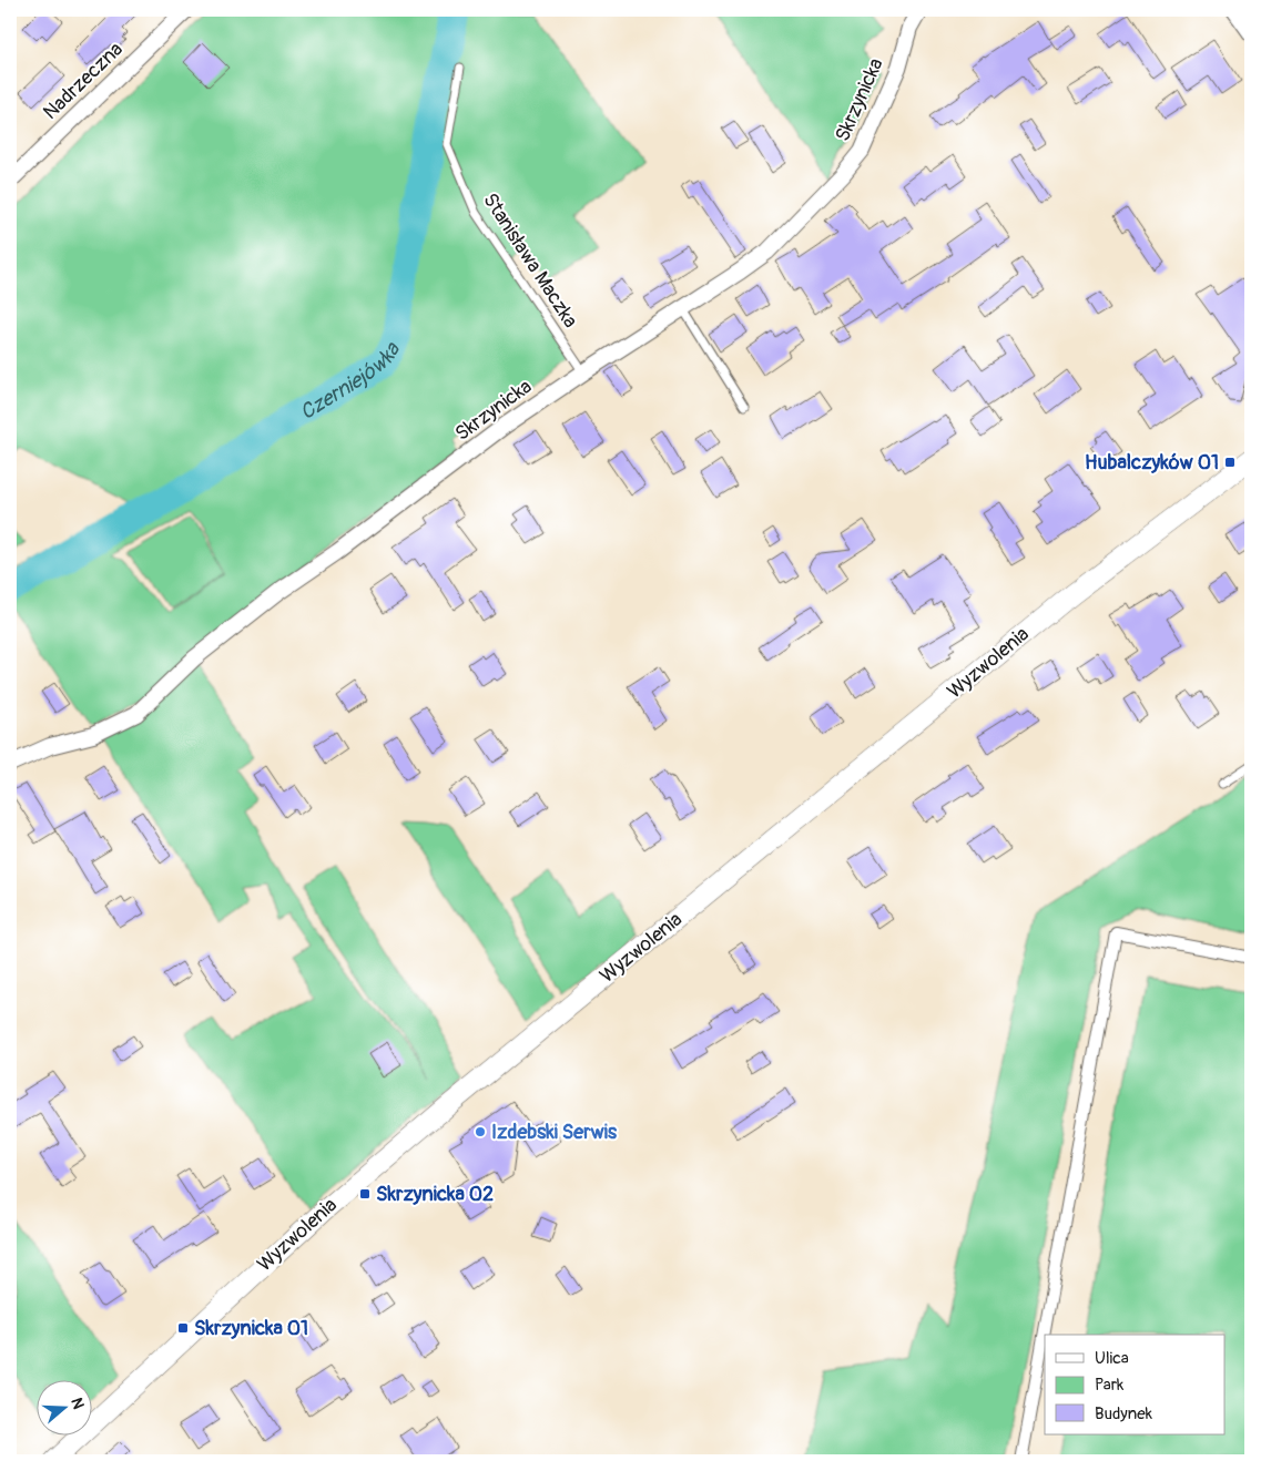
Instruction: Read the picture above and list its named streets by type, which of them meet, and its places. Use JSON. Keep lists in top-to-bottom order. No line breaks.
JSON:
{"streets":{"street":["Nadrzeczna","Skrzynicka","Wyzwolenia"],"lane":["Stanisława Maczka"]},"crossings":[["Skrzynicka","Stanisława Maczka"]],"water":["Czerniejówka"],"places":{"transit":["Hubalczyków 01","Skrzynicka 02","Skrzynicka 01"],"other":["Izdebski Serwis"]},"legend":["Ulica","Park","Budynek"],"north":"right"}
